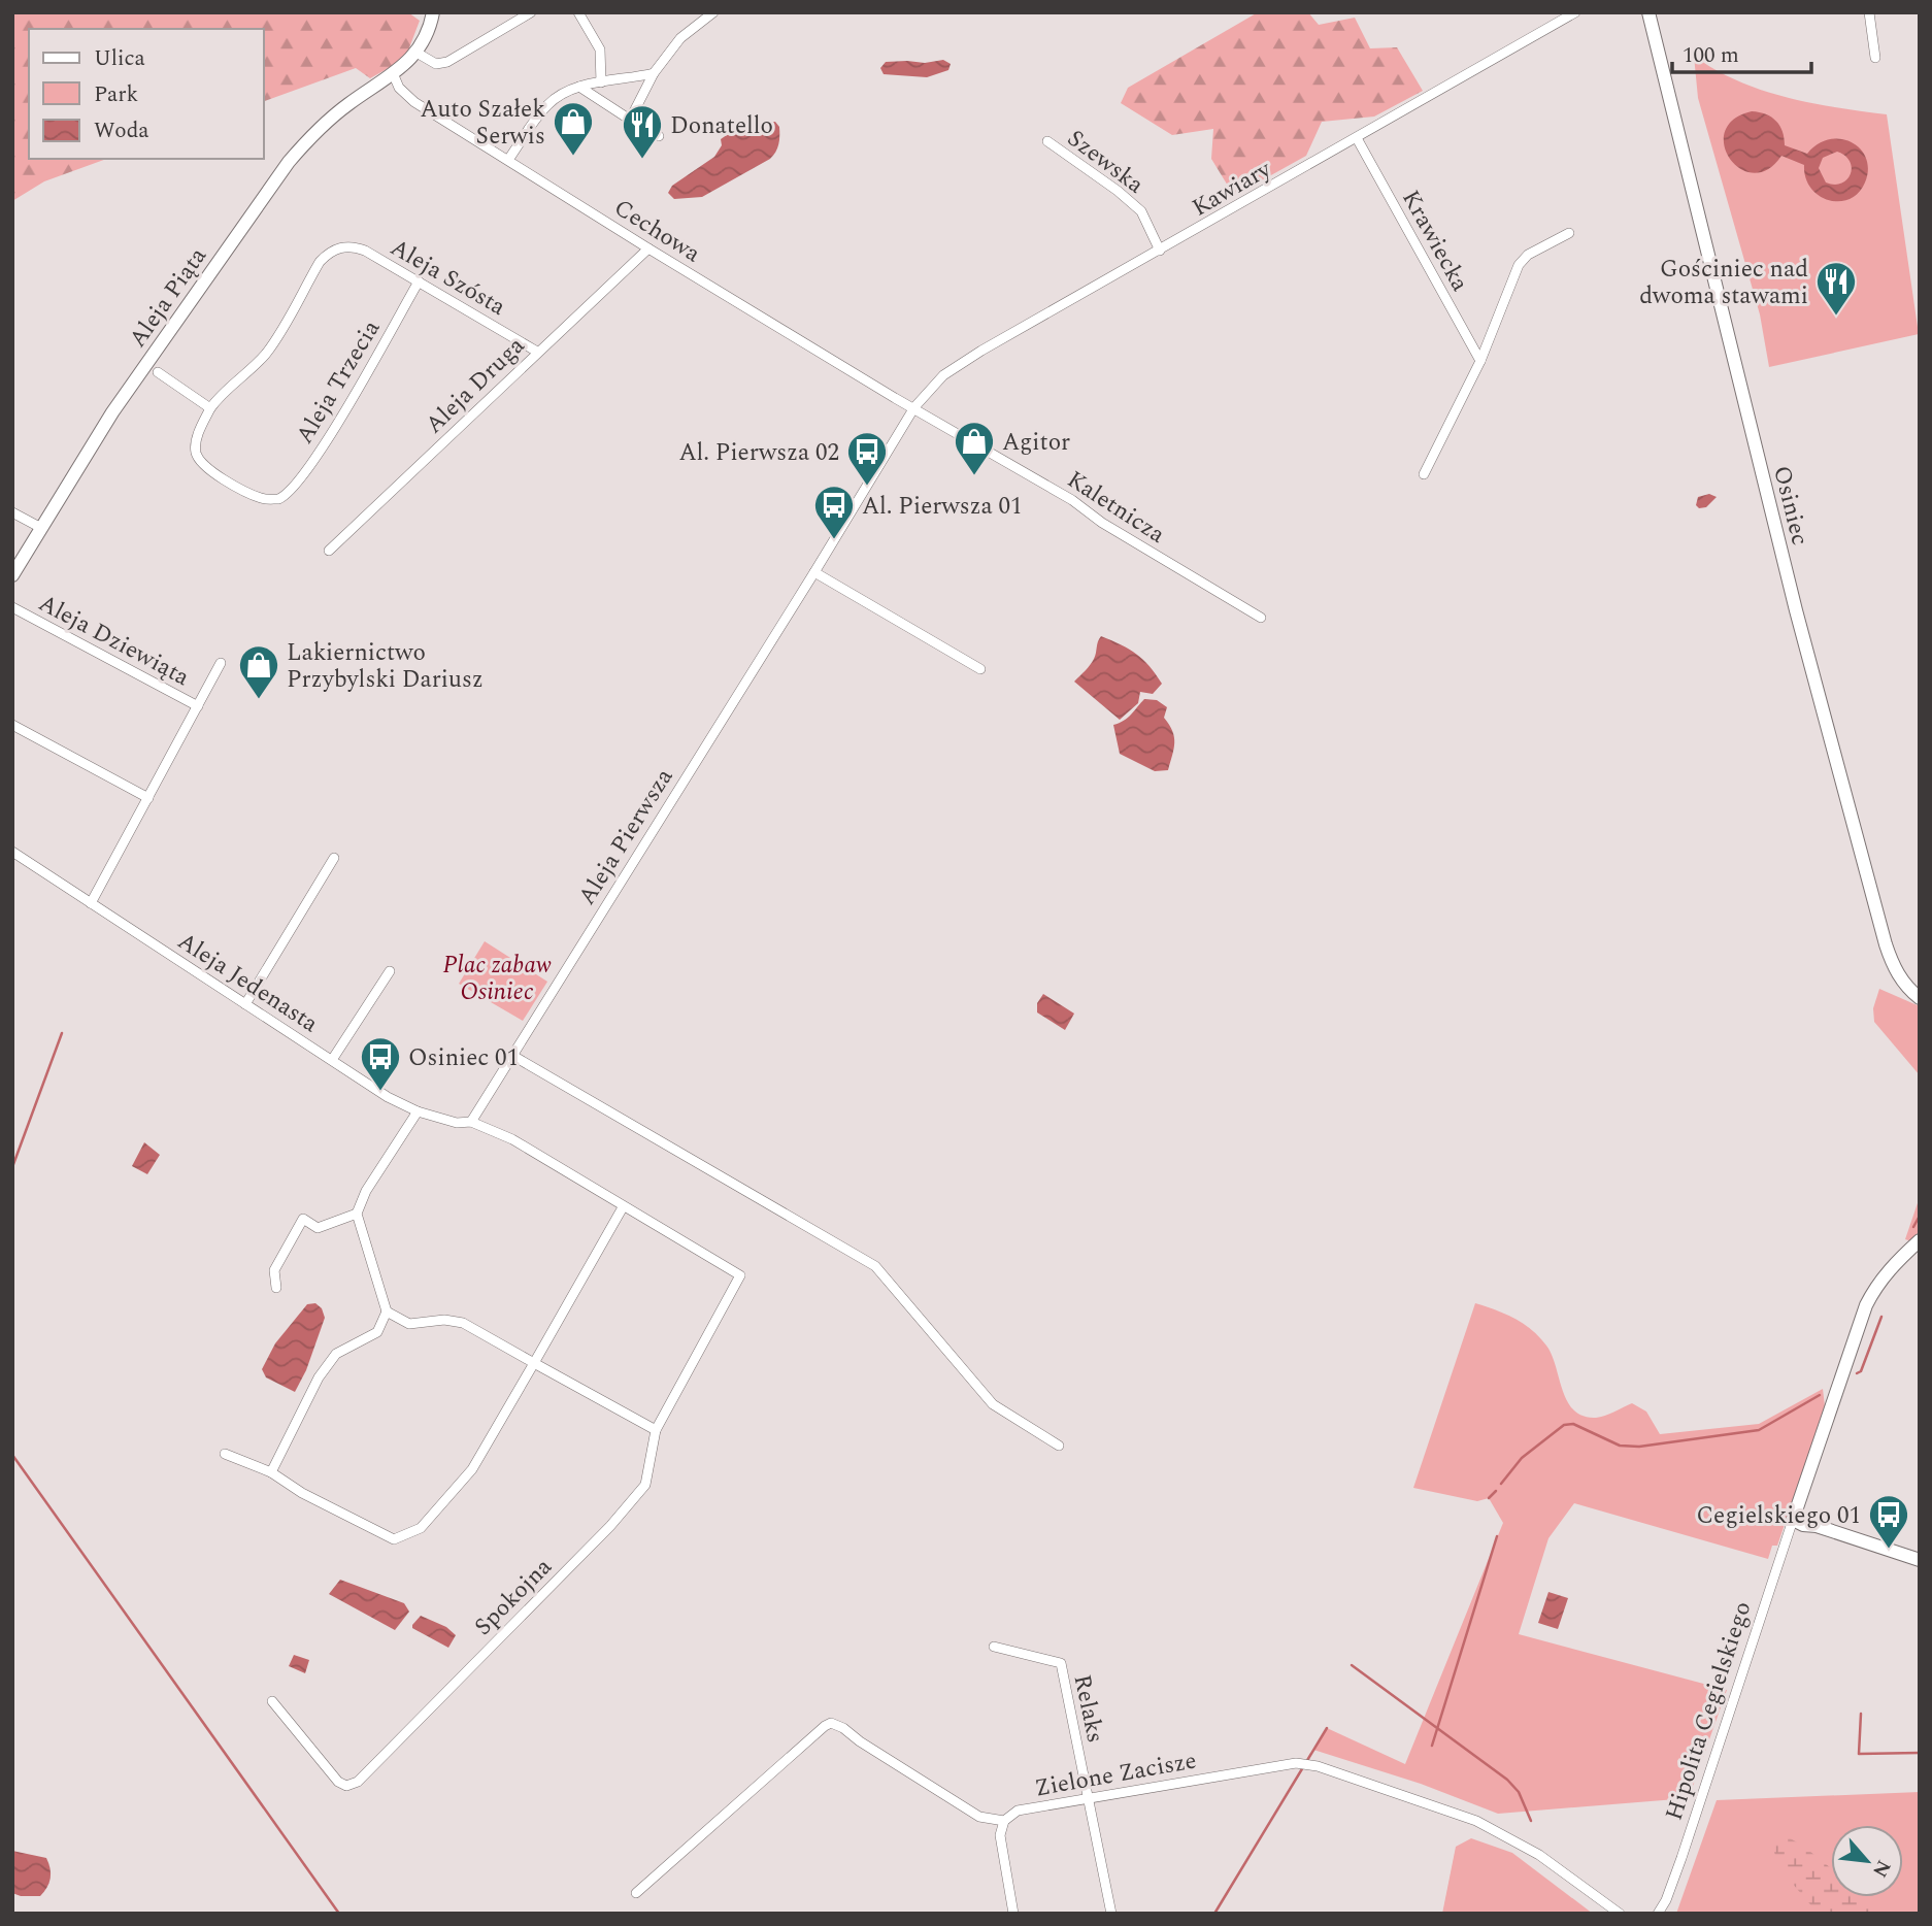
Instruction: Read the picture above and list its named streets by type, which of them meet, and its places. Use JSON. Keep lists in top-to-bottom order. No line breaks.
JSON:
{"streets":{"street":["Szewska","Kawiary","Cechowa","Krawiecka","Aleja Szósta","Aleja Piąta","Aleja Trzecia","Aleja Druga","Osiniec","Kaletnicza","Aleja Dziewiąta","Aleja Pierwsza","Aleja Jedenasta","Spokojna","Relaks","Hipolita Cegielskiego","Zielone Zacisze"]},"crossings":[["Szewska","Kawiary"],["Kawiary","Cechowa"],["Kawiary","Krawiecka"],["Kawiary","Kaletnicza"],["Kawiary","Aleja Pierwsza"],["Cechowa","Aleja Piąta"],["Cechowa","Aleja Druga"],["Cechowa","Kaletnicza"],["Cechowa","Aleja Pierwsza"],["Aleja Szósta","Aleja Trzecia"],["Aleja Szósta","Aleja Druga"],["Kaletnicza","Aleja Pierwsza"],["Aleja Pierwsza","Aleja Jedenasta"],["Aleja Jedenasta","Spokojna"],["Relaks","Zielone Zacisze"]],"parks":["Plac zabaw Osiniec"],"places":{"shop":["Auto Szałek Serwis","Agitor","Lakiernictwo Przybylski Dariusz"],"restaurant":["Donatello","Gościniec nad dwoma stawami"],"bus stop":["Al. Pierwsza 02","Al. Pierwsza 01","Osiniec 01","Cegielskiego 01"]},"legend":["Ulica","Park","Woda"],"scale_bar":"100 m","north":"bottom right"}
